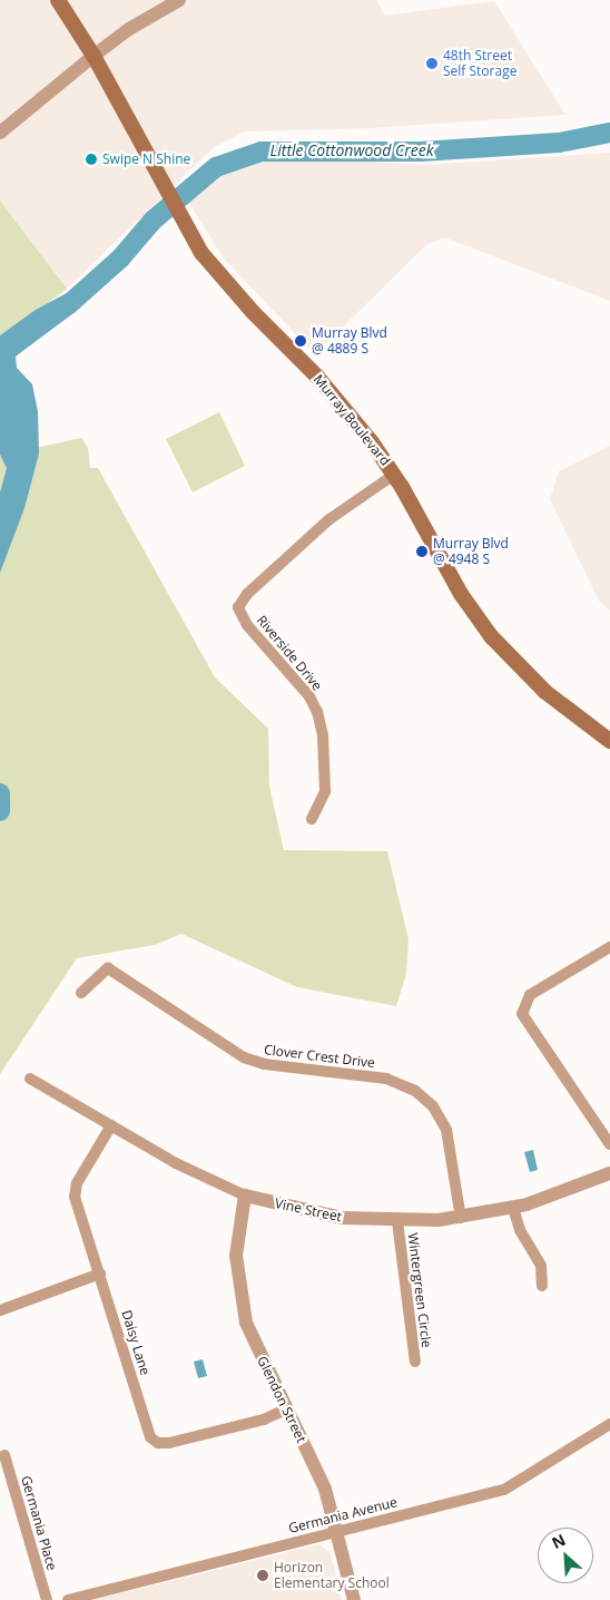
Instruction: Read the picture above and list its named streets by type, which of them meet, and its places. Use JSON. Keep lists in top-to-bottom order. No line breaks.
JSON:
{"streets":{"main road":["Murray Boulevard"],"street":["Riverside Drive","Clover Crest Drive","Vine Street","Wintergreen Circle","Daisy Lane","Glendon Street","Germania Avenue","Germania Place"]},"crossings":[["Murray Boulevard","Riverside Drive"],["Clover Crest Drive","Vine Street"],["Vine Street","Wintergreen Circle"],["Vine Street","Daisy Lane"],["Vine Street","Glendon Street"],["Daisy Lane","Glendon Street"],["Glendon Street","Germania Avenue"]],"water":["Little Cottonwood Creek"],"places":["48th Street Self Storage","Swipe N Shine","Murray Blvd @ 4889 S","Murray Blvd @ 4948 S","Horizon Elementary School"],"north":"top left"}
